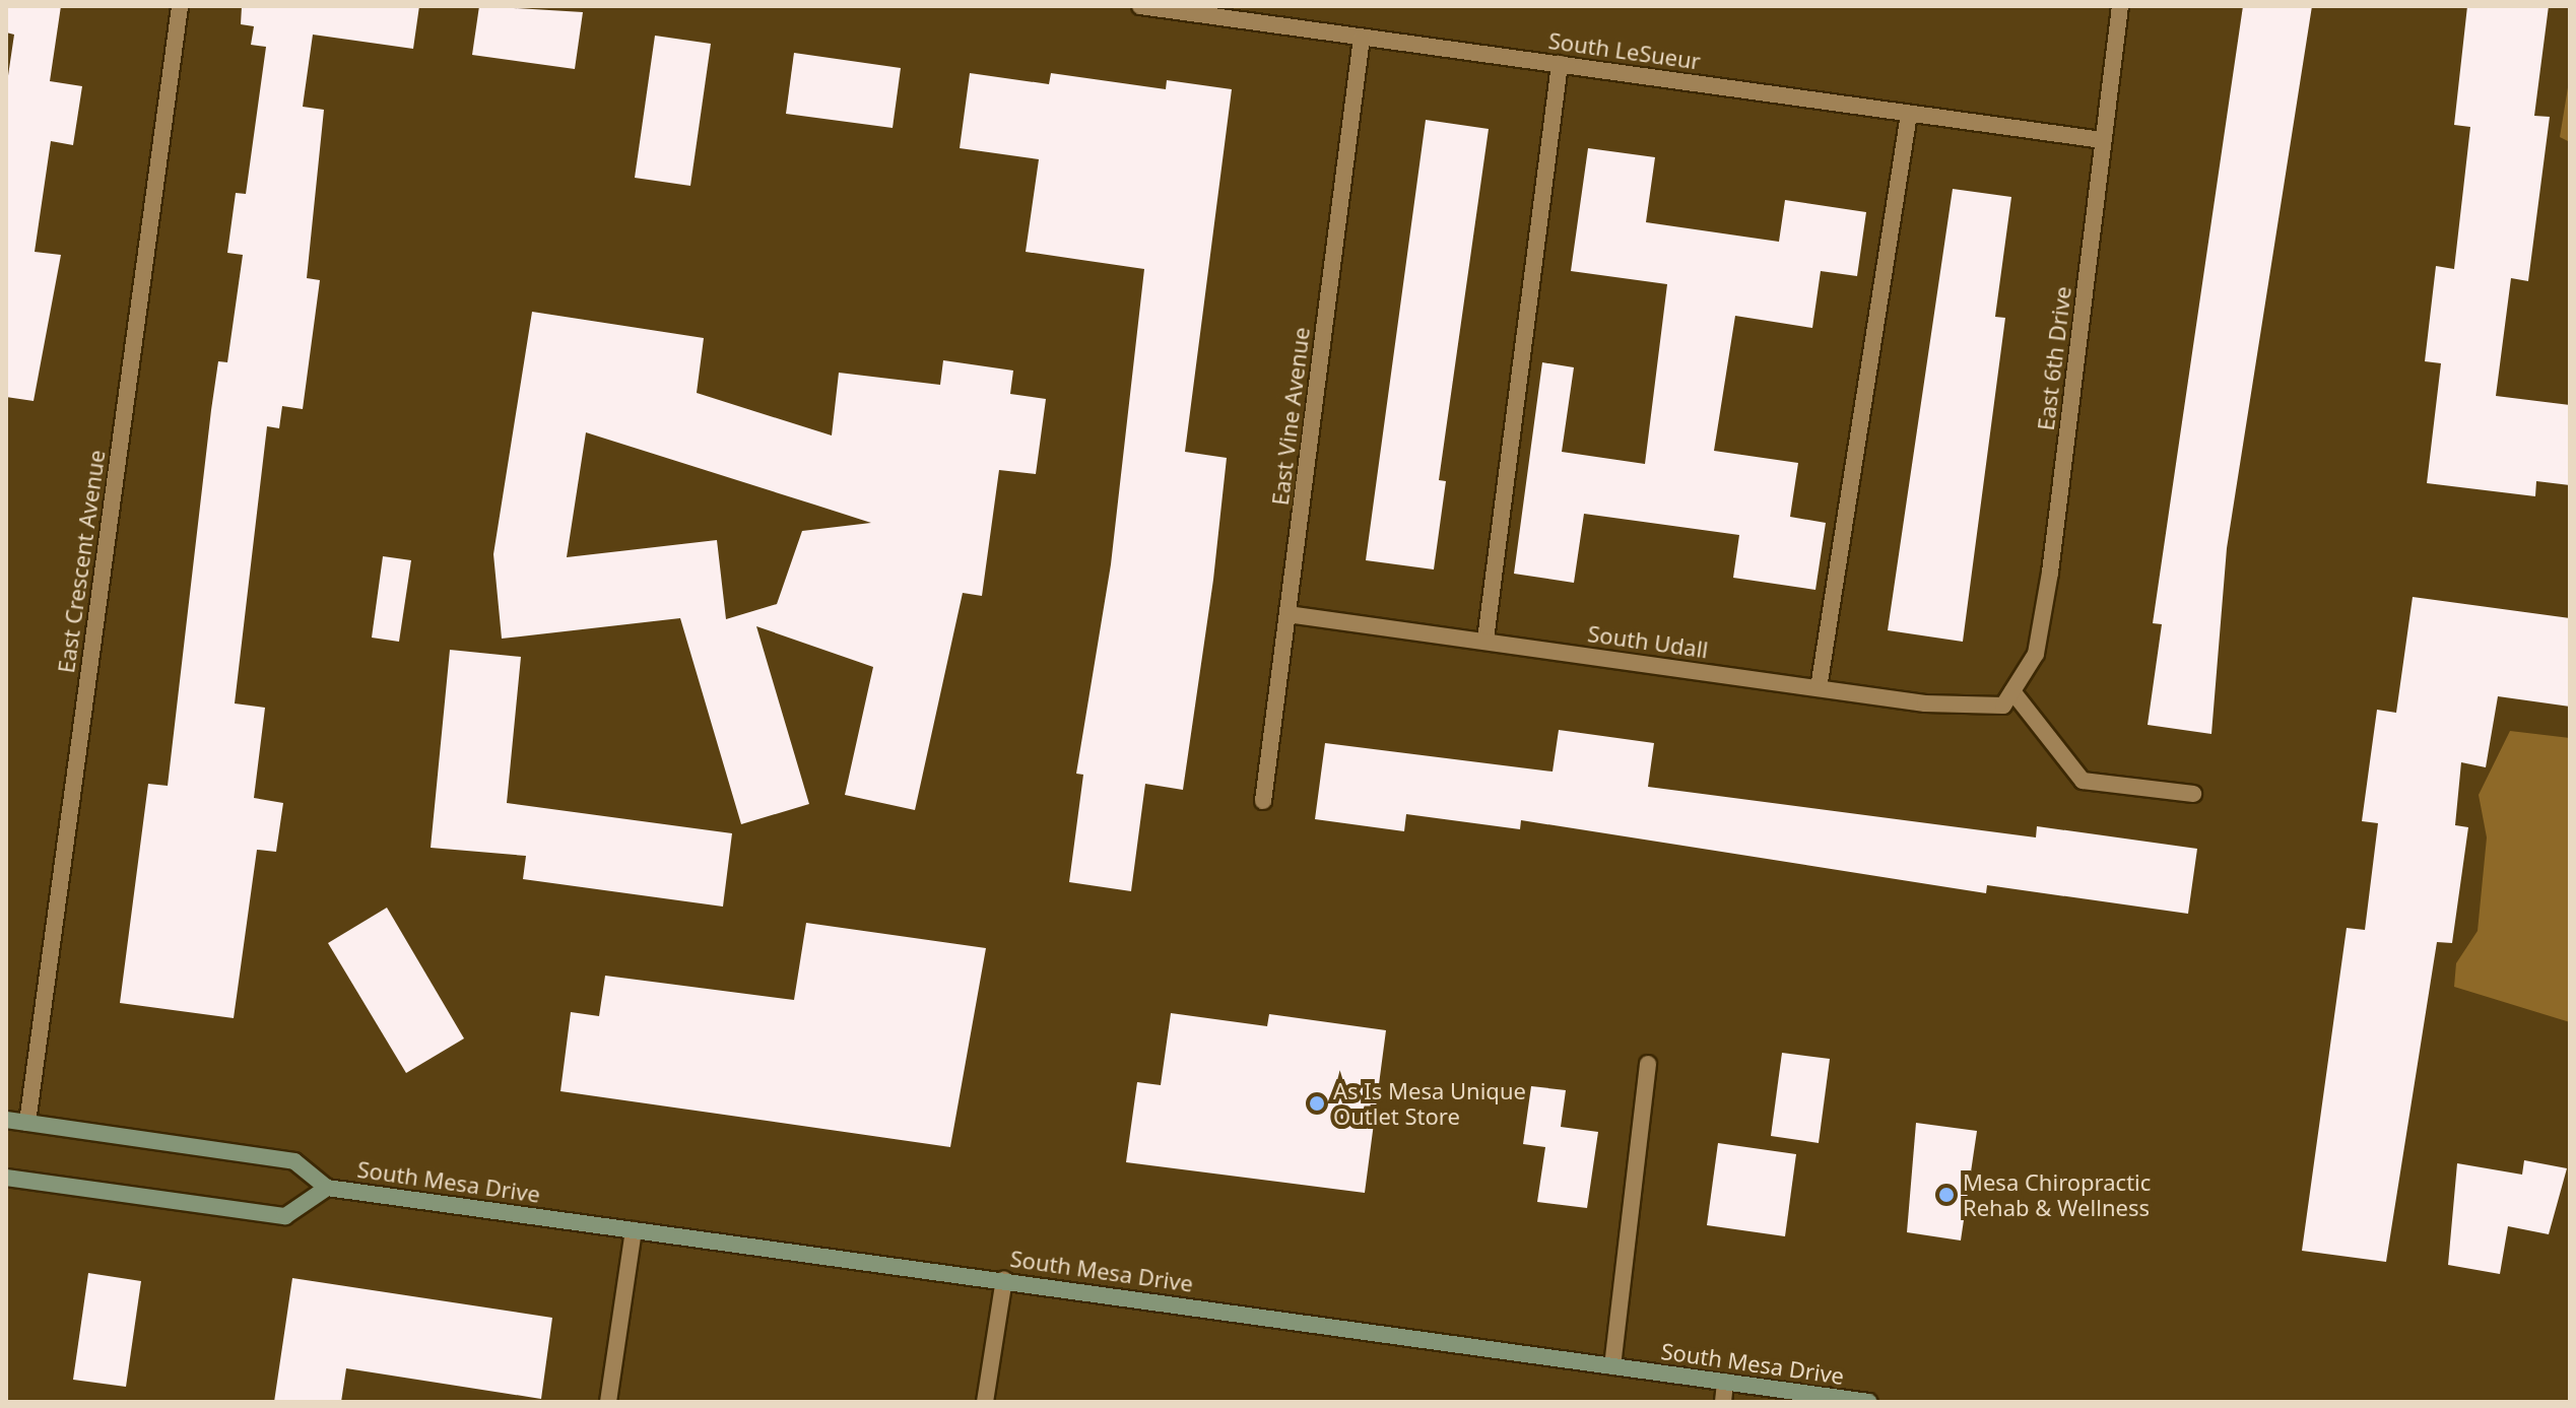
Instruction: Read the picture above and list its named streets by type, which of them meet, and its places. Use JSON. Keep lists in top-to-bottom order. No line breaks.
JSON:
{"streets":{"main road":["South Mesa Drive"],"street":["South LeSueur","East 6th Drive","East Vine Avenue","East Crescent Avenue","South Udall"]},"crossings":[["South LeSueur","East 6th Drive"],["South LeSueur","East Vine Avenue"],["East 6th Drive","South Udall"],["East Vine Avenue","South Udall"],["East Crescent Avenue","South Mesa Drive"]],"places":["As Is Mesa Unique Outlet Store","Mesa Chiropractic Rehab & Wellness"]}
